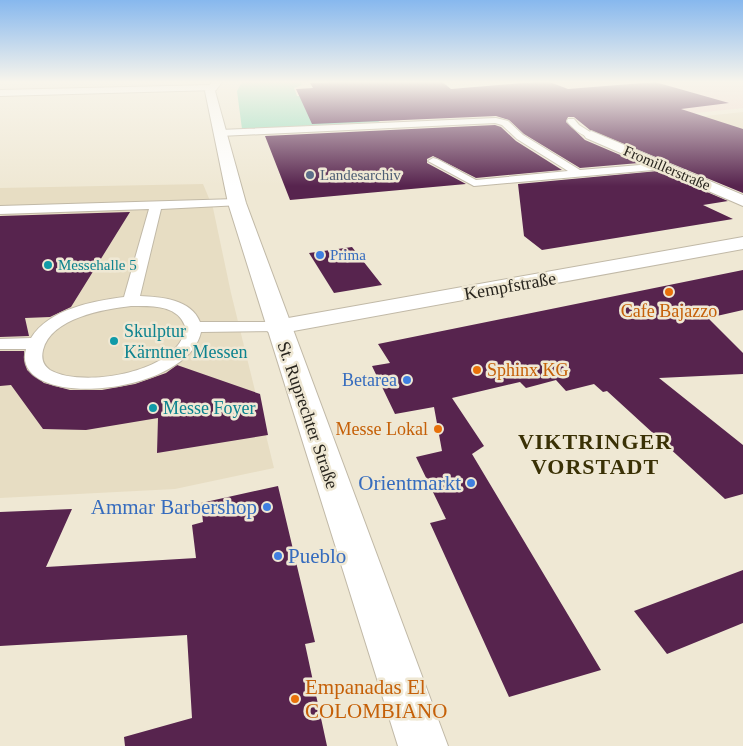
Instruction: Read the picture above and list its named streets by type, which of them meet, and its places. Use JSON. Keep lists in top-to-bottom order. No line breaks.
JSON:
{"streets":{"street":["Fromillerstraße","Kempfstraße","St. Ruprechter Straße"]},"crossings":[["Kempfstraße","St. Ruprechter Straße"]],"districts":["VIKTRINGER VORSTADT"],"places":["Landesarchiv","Prima","Messehalle 5","Cafe Bajazzo","Skulptur Kärntner Messen","Sphinx KG","Betarea","Messe Foyer","Messe Lokal","Orientmarkt","Ammar Barbershop","Pueblo","Empanadas El COLOMBIANO"]}
